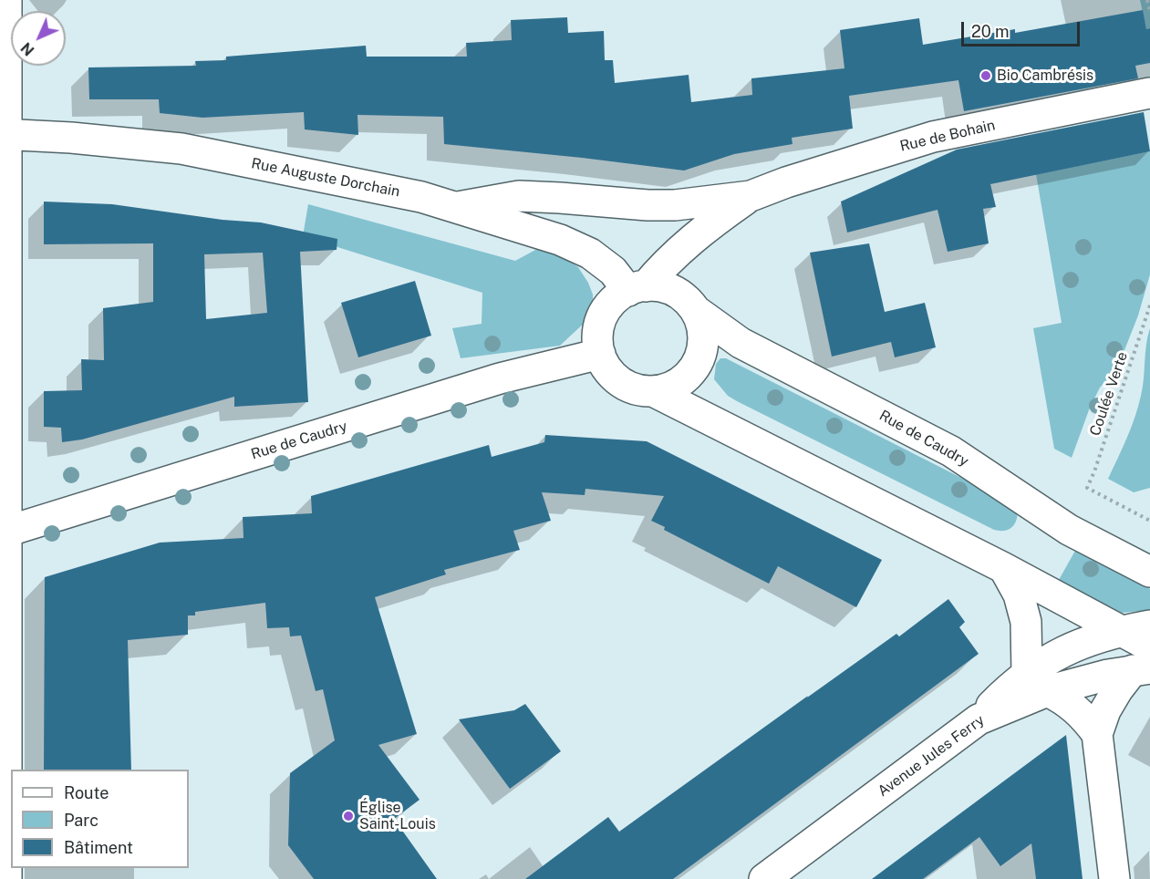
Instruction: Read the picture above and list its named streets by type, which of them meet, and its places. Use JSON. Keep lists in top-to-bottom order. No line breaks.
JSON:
{"streets":{"street":["Rue de Bohain","Rue Auguste Dorchain","Rue de Caudry","Avenue Jules Ferry"],"path":["Coulée Verte"]},"crossings":[["Rue de Bohain","Rue Auguste Dorchain"],["Rue de Bohain","Rue de Caudry"],["Rue Auguste Dorchain","Rue de Caudry"]],"places":["Bio Cambrésis","Église Saint-Louis"],"legend":["Route","Parc","Bâtiment"],"scale_bar":"20 m","north":"bottom left"}
